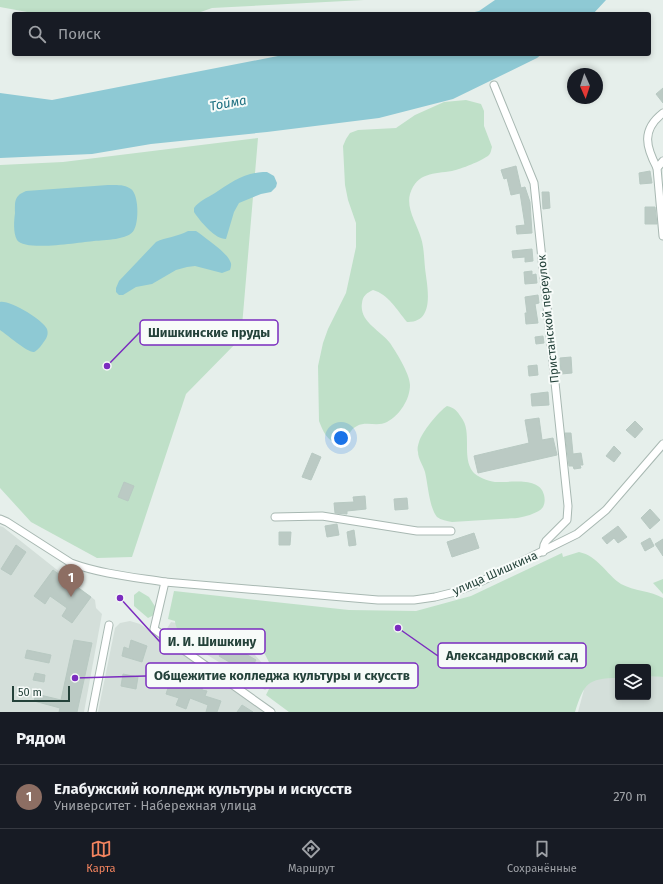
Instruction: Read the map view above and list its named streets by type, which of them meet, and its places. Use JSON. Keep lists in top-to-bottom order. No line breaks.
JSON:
{"streets":{"street":["Пристанской переулок","улица Шишкина"]},"crossings":[["Пристанской переулок","улица Шишкина"]],"water":["Тойма"],"places":["Шишкинские пруды","И. И. Шишкину","Александровский сад","Общежитие колледжа культуры и скусств"],"scale_bar":"50 m","north":"bottom","page":{"search":"Поиск","pins":"1","scale":"50 m","heading":"Рядом","list":[{"mark":"1","name":"Елабужский колледж культуры и искусств","note":"Университет · Набережная улица","value":"270 m"}],"nav":["Карта","Маршрут","Сохранённые"]}}
